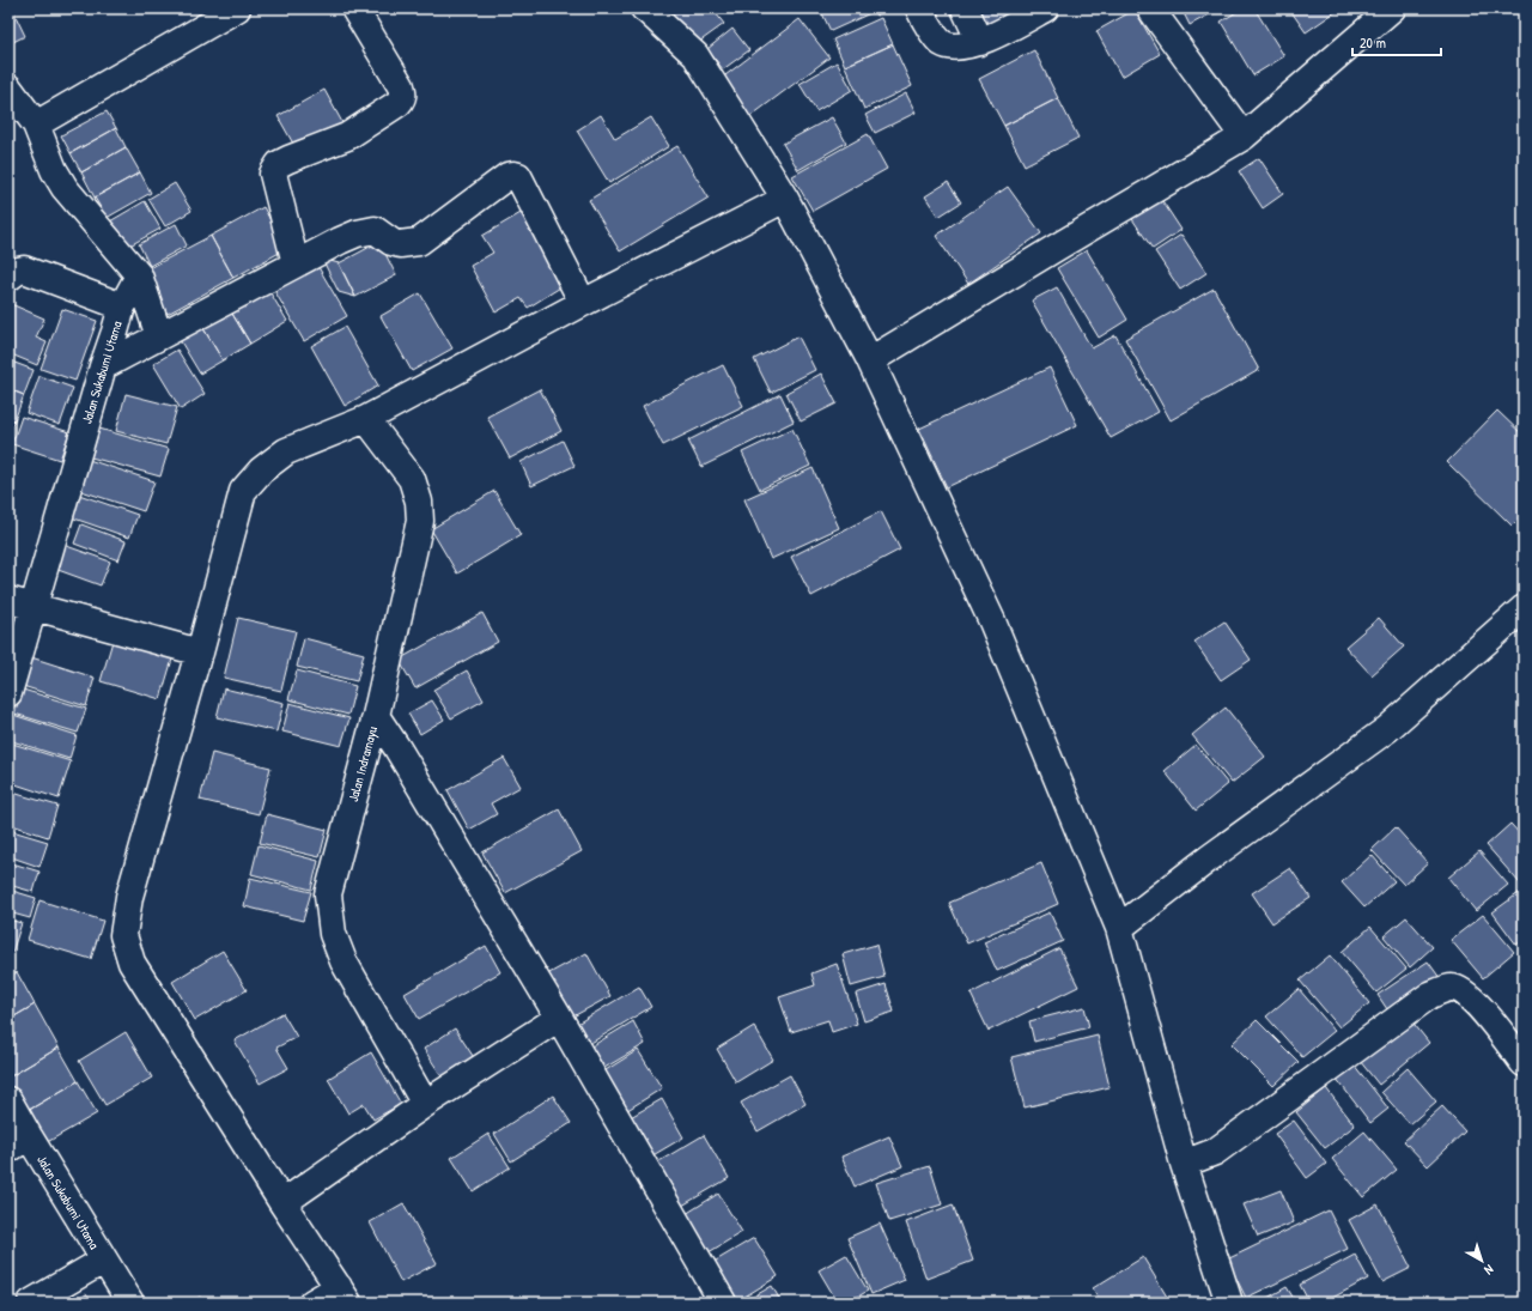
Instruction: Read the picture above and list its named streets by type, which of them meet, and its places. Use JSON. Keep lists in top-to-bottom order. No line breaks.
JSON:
{"streets":{"street":["Jalan Sukabumi Utama","Jalan Indramayu"]},"scale_bar":"20 m","north":"bottom right"}
